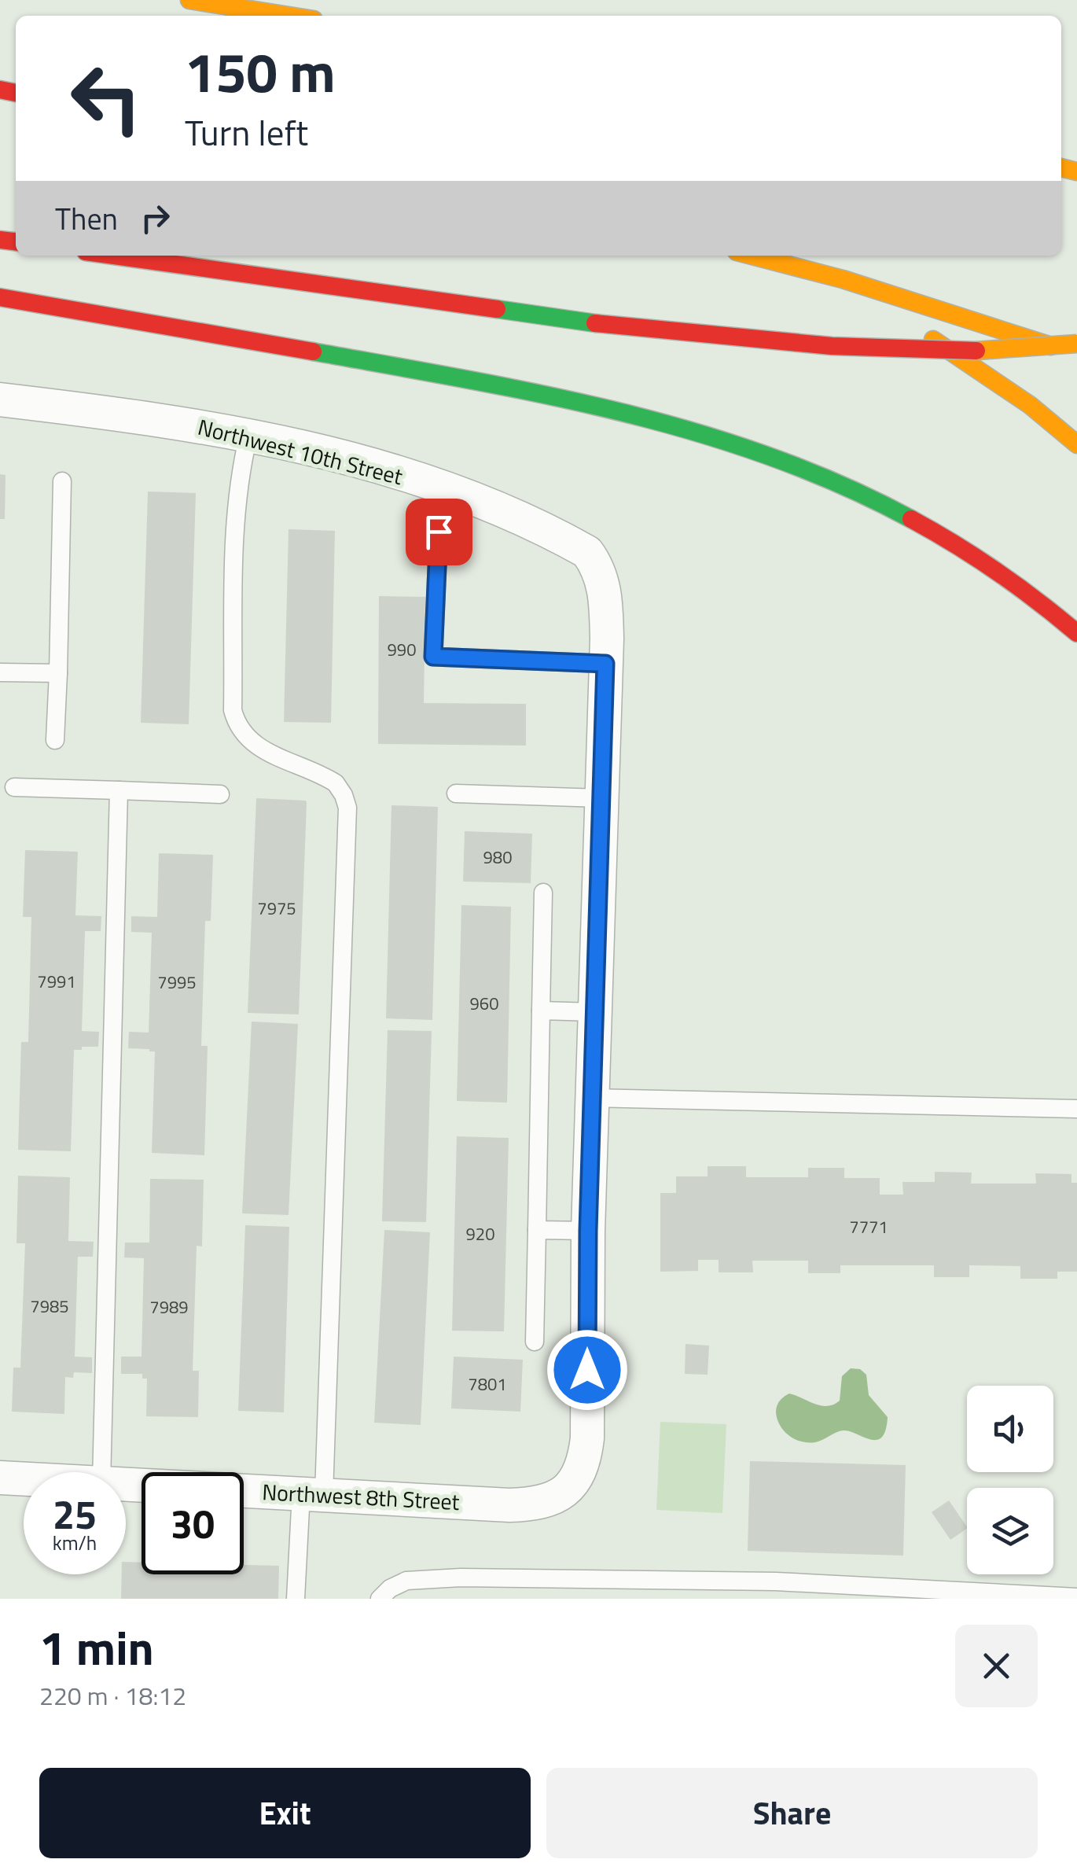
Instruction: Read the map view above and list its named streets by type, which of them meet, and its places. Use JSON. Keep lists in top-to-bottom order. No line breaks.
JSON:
{"streets":{"street":["Northwest 10th Street","Northwest 8th Street"]},"house_numbers":["990","980","7975","7991","7995","960","7771","920","7985","7989","7801"],"page":{"turn":["150 m","Turn left"],"then":"Then","speed":"25 km/h","limit":"30","heading":["1 min","220 m · 18:12"],"buttons":["Exit","Share"]}}
